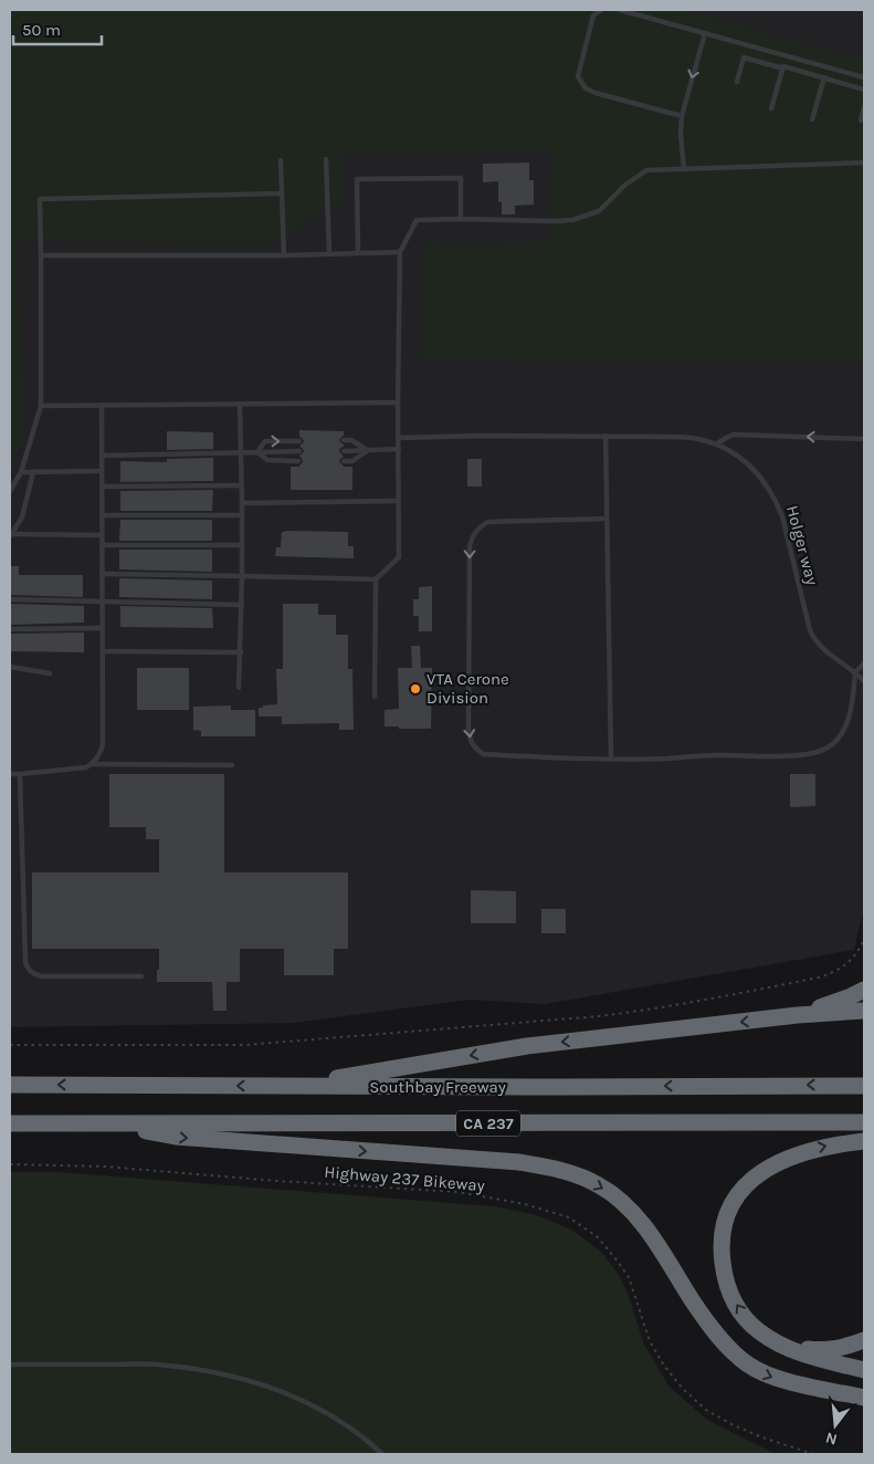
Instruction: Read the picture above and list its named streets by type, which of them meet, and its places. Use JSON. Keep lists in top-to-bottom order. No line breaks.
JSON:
{"streets":{"highway":["Southbay Freeway","CA 237"],"lane":["Holger way"],"path":["Highway 237 Bikeway"]},"places":["VTA Cerone Division"],"scale_bar":"50 m","north":"bottom"}
